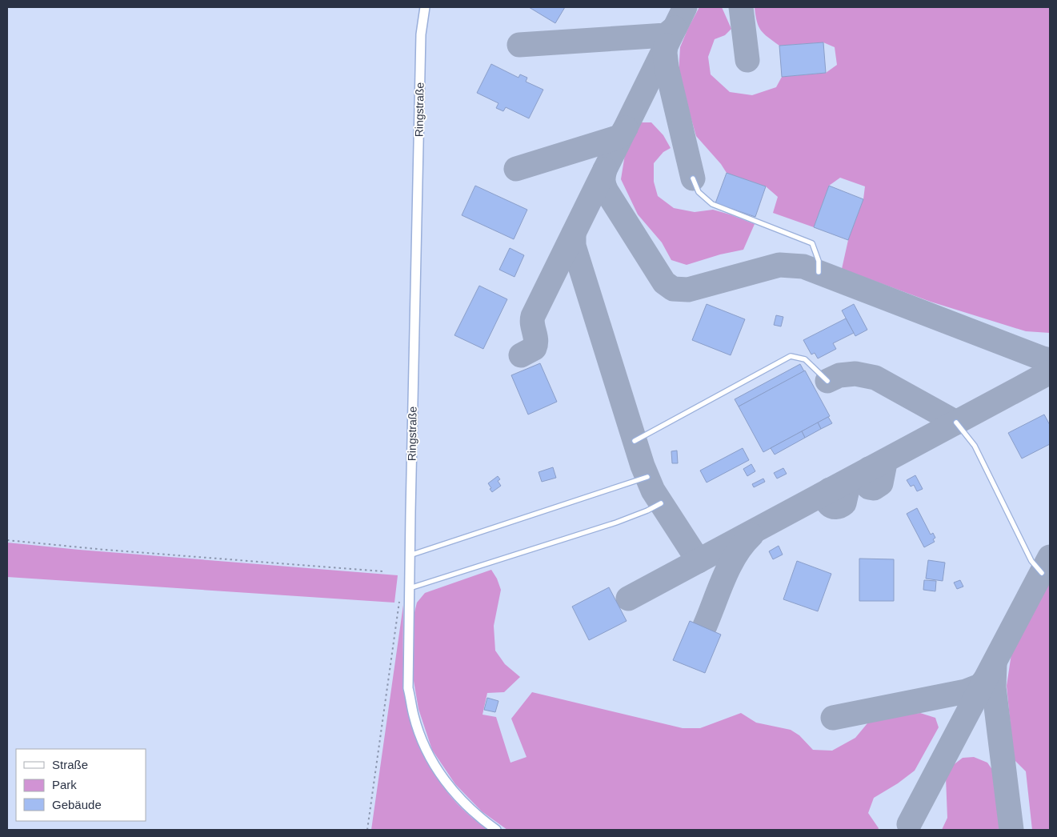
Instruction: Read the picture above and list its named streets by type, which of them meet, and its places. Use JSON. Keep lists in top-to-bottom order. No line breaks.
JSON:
{"streets":{"street":["Ringstraße"]},"legend":["Straße","Park","Gebäude"]}
